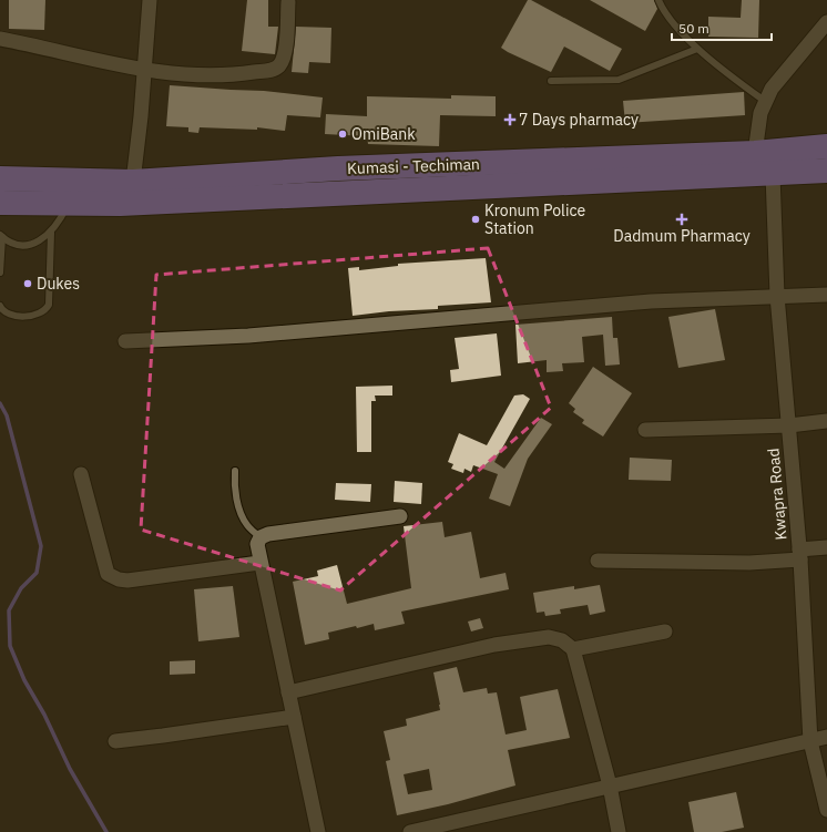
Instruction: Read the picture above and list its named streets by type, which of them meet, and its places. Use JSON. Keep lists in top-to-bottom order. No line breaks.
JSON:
{"streets":{"highway":["Kumasi - Techiman"],"street":["Kwapra Road"]},"places":{"health":["7 Days pharmacy","Dadmum Pharmacy"],"other":["OmiBank","Kronum Police Station","Dukes"]},"scale_bar":"50 m"}
